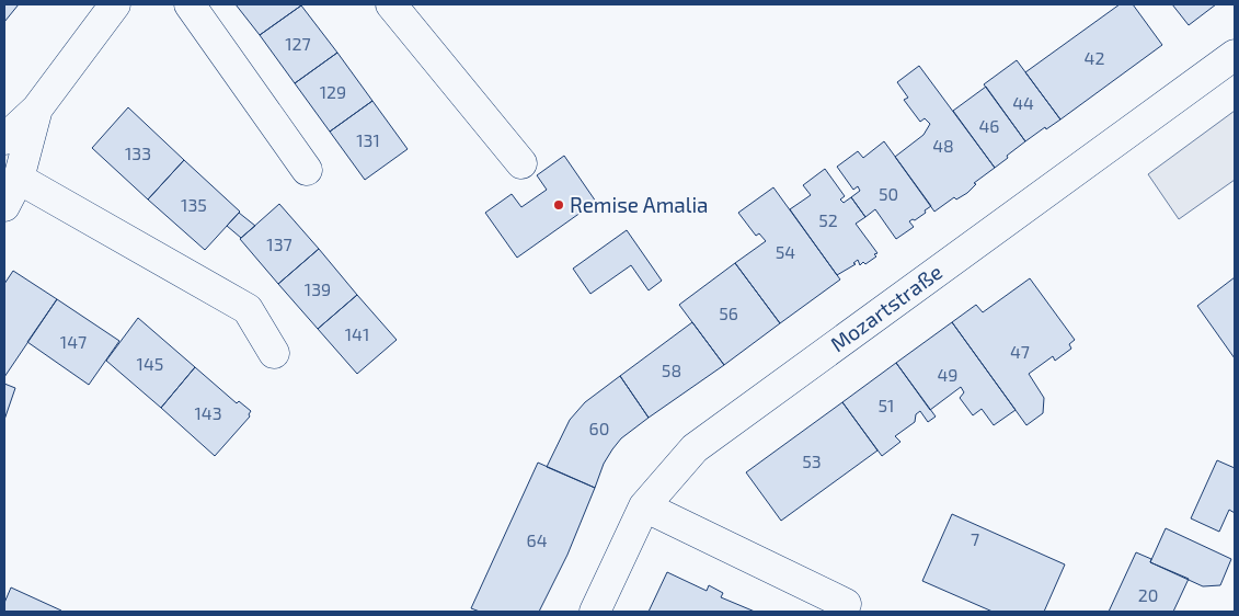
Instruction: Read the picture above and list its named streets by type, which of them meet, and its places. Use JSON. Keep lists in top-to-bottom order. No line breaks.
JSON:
{"streets":{"street":["Mozartstraße"]},"places":["Remise Amalia"],"house_numbers":["127","42","129","44","46","131","48","133","50","135","52","137","54","139","56","141","147","47","145","58","49","51","143","60","53","7","64","20"]}
